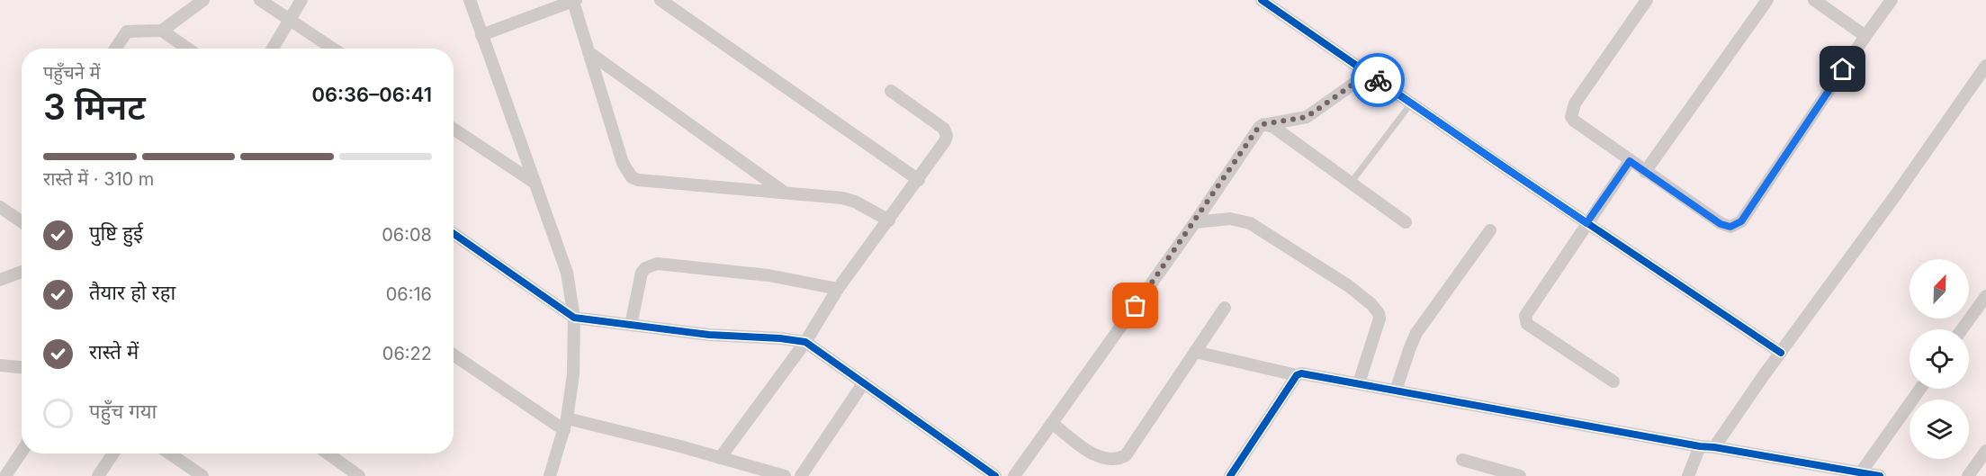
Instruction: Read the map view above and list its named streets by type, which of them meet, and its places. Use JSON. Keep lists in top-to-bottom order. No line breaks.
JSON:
{"north":"top right","page":{"heading":["3 मिनट","पहुँचने में","06:36–06:41"],"bar":"रास्ते में · 310 m","list":[["पुष्टि हुई","06:08"],["तैयार हो रहा","06:16"],["रास्ते में","06:22"],"पहुँच गया"]}}
